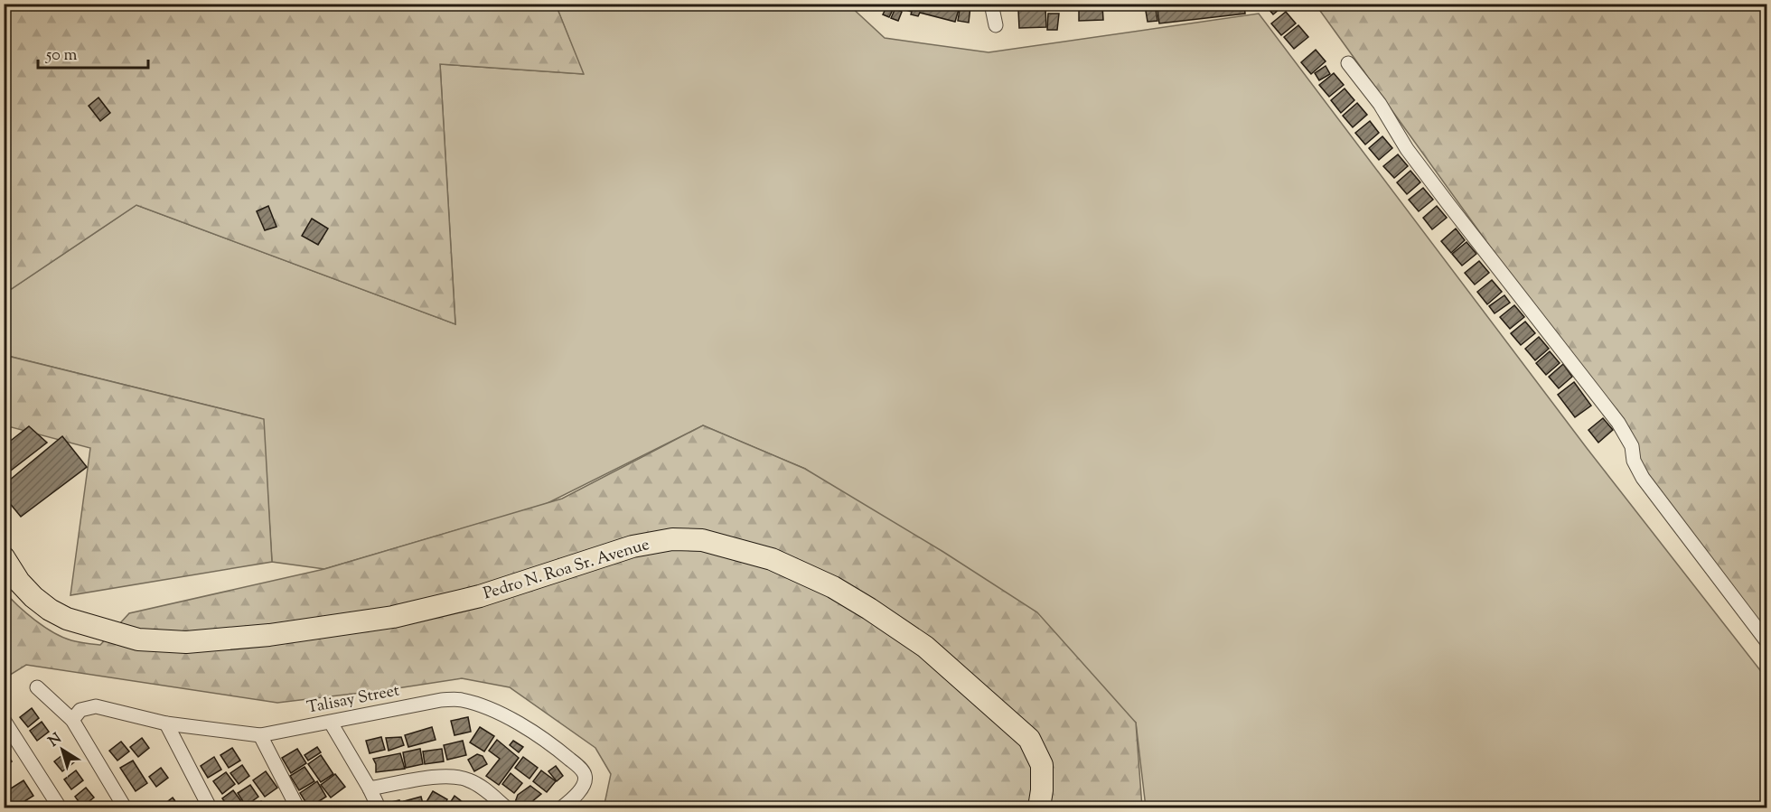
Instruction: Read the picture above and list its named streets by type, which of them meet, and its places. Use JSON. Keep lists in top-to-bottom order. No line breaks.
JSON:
{"streets":{"main road":["Pedro N. Roa Sr. Avenue"],"street":["Talisay Street"]},"scale_bar":"50 m","north":"top left"}
